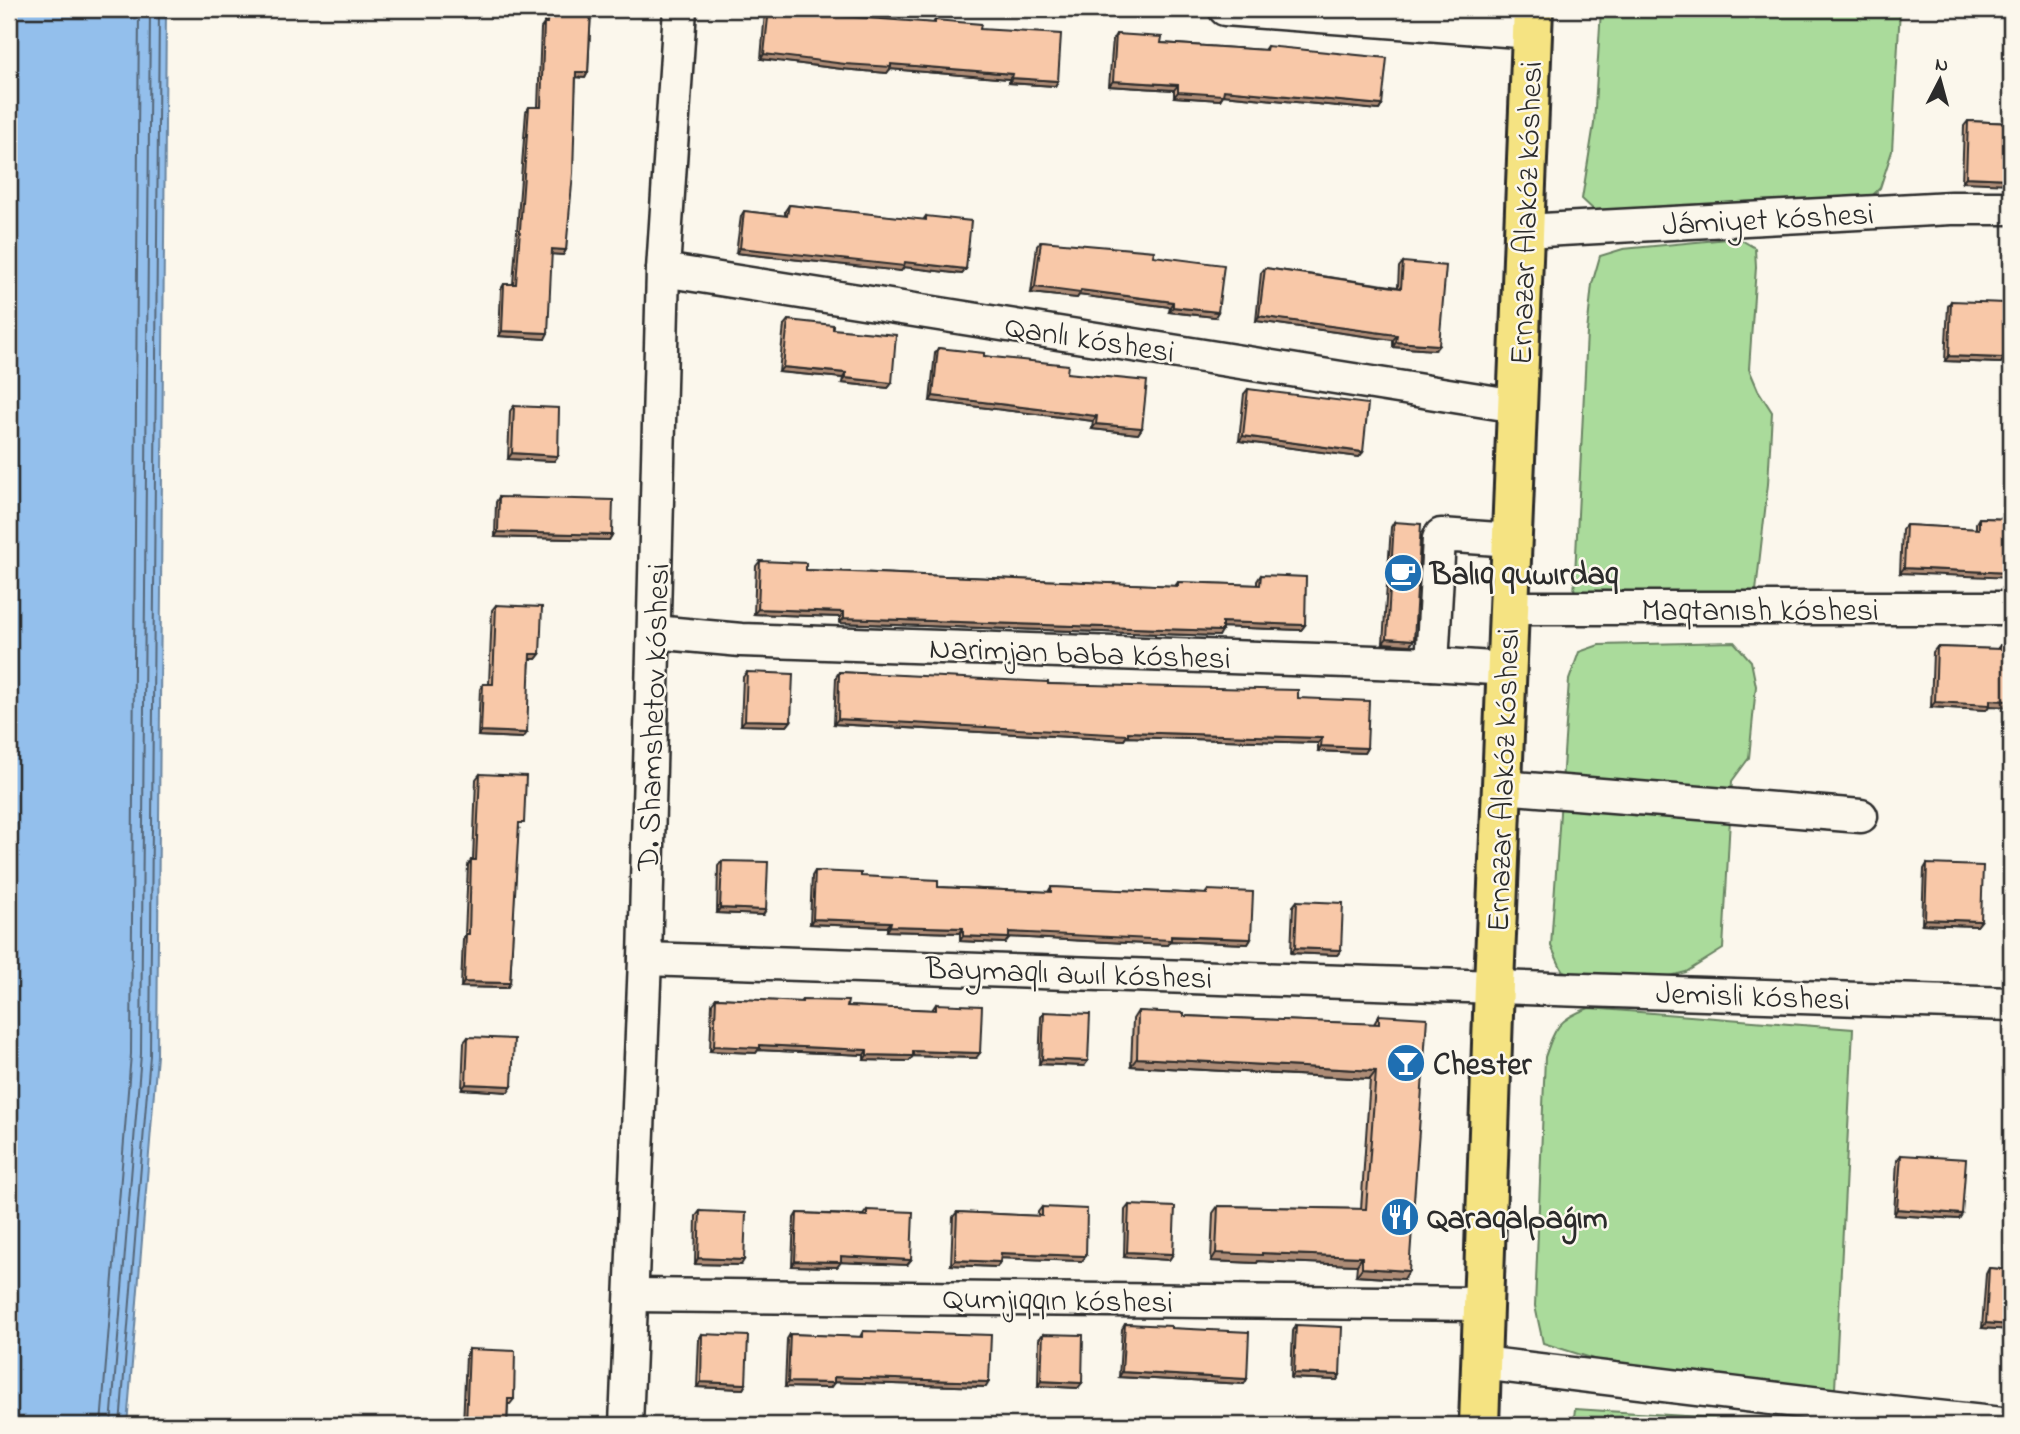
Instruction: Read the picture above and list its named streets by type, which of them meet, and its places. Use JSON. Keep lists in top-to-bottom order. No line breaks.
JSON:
{"streets":{"main road":["Ernazar Alakóz kóshesi"],"street":["Jámiyet kóshesi","Qanlı kóshesi","Maqtanısh kóshesi","Narimjan baba kóshesi","D. Shamshetov kóshesi","Baymaqlı awıl kóshesi","Jemisli kóshesi","Qumjıqqın kóshesi"]},"crossings":[["Ernazar Alakóz kóshesi","Jámiyet kóshesi"],["Ernazar Alakóz kóshesi","Qanlı kóshesi"],["Ernazar Alakóz kóshesi","Maqtanısh kóshesi"],["Ernazar Alakóz kóshesi","Narimjan baba kóshesi"],["Ernazar Alakóz kóshesi","Baymaqlı awıl kóshesi"],["Ernazar Alakóz kóshesi","Jemisli kóshesi"],["Ernazar Alakóz kóshesi","Qumjıqqın kóshesi"],["Qanlı kóshesi","D. Shamshetov kóshesi"],["Narimjan baba kóshesi","D. Shamshetov kóshesi"],["D. Shamshetov kóshesi","Baymaqlı awıl kóshesi"],["D. Shamshetov kóshesi","Qumjıqqın kóshesi"],["Baymaqlı awıl kóshesi","Jemisli kóshesi"]],"places":{"cafe":["Balıq quwırdaq"],"bar":["Chester"],"restaurant":["Qaraqalpaǵım"]},"north":"top"}
